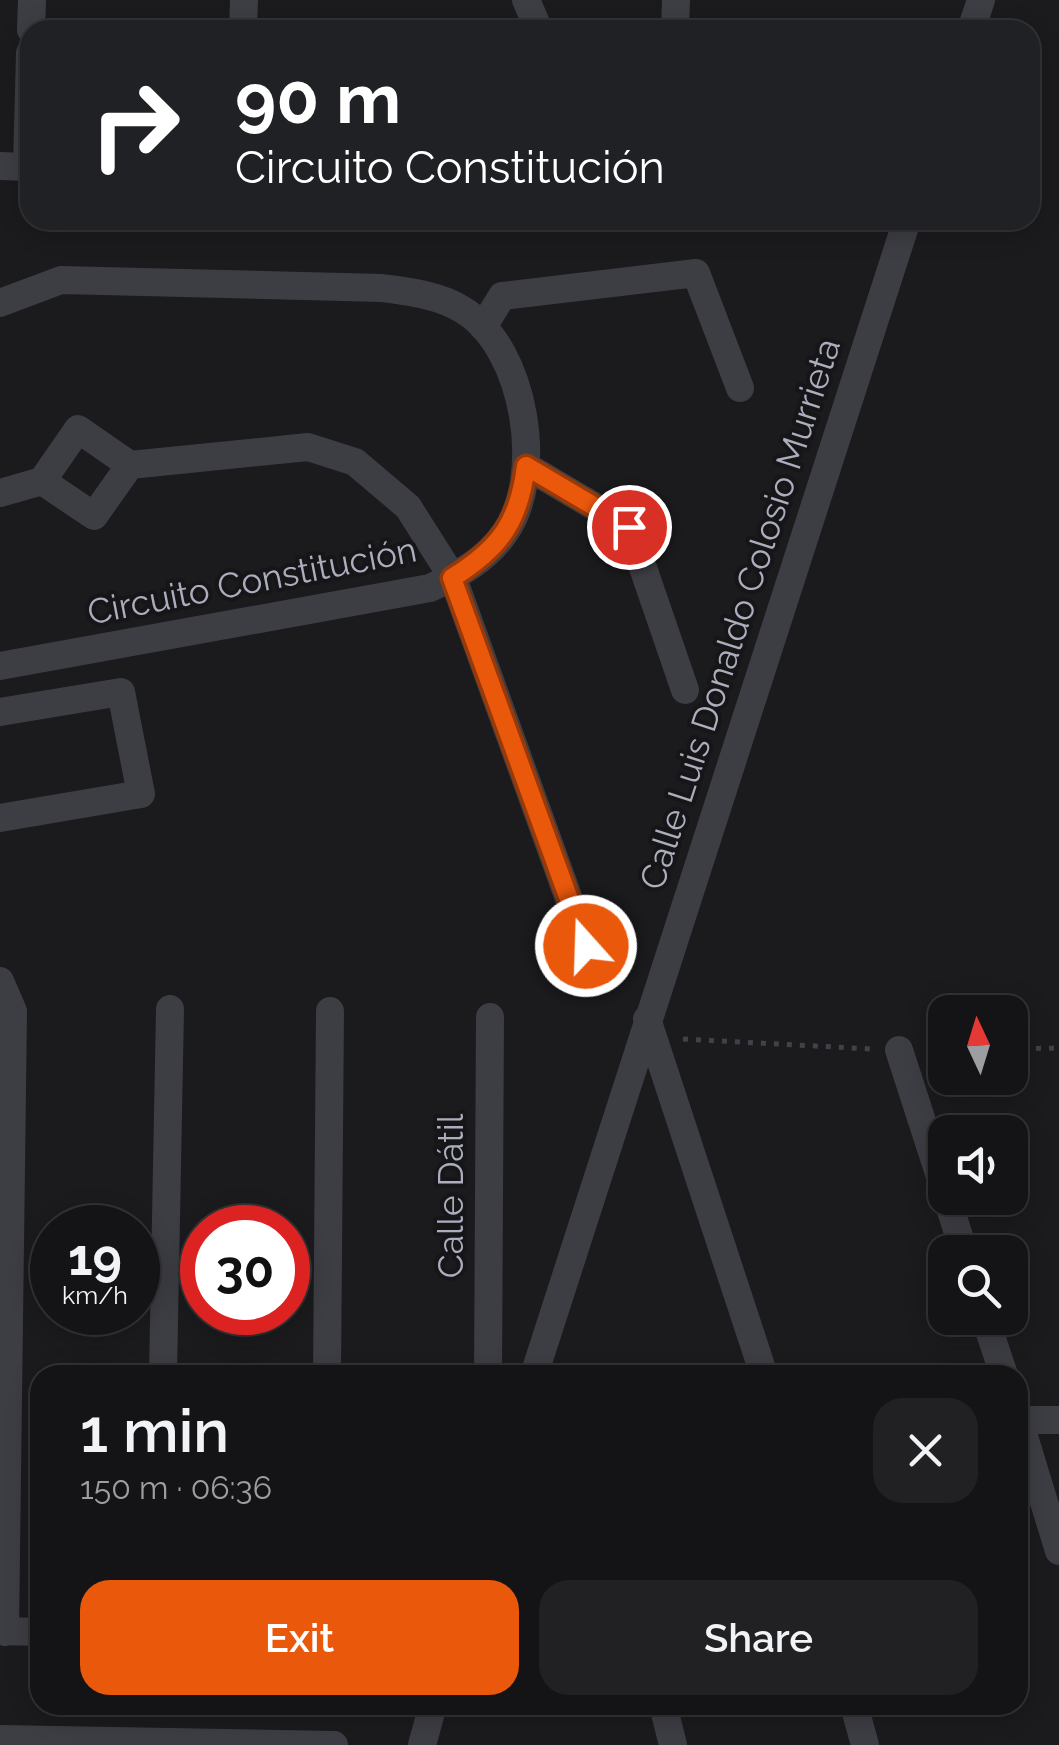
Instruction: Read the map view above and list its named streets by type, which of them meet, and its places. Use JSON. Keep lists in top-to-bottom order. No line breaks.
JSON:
{"streets":{"street":["Circuito Constitución","Calle Luis Donaldo Colosio Murrieta","Calle Dátil"]},"north":"top","page":{"turn":["90 m","Circuito Constitución"],"speed":"19 km/h","limit":"30","heading":["1 min","150 m · 06:36"],"buttons":["Exit","Share"]}}
